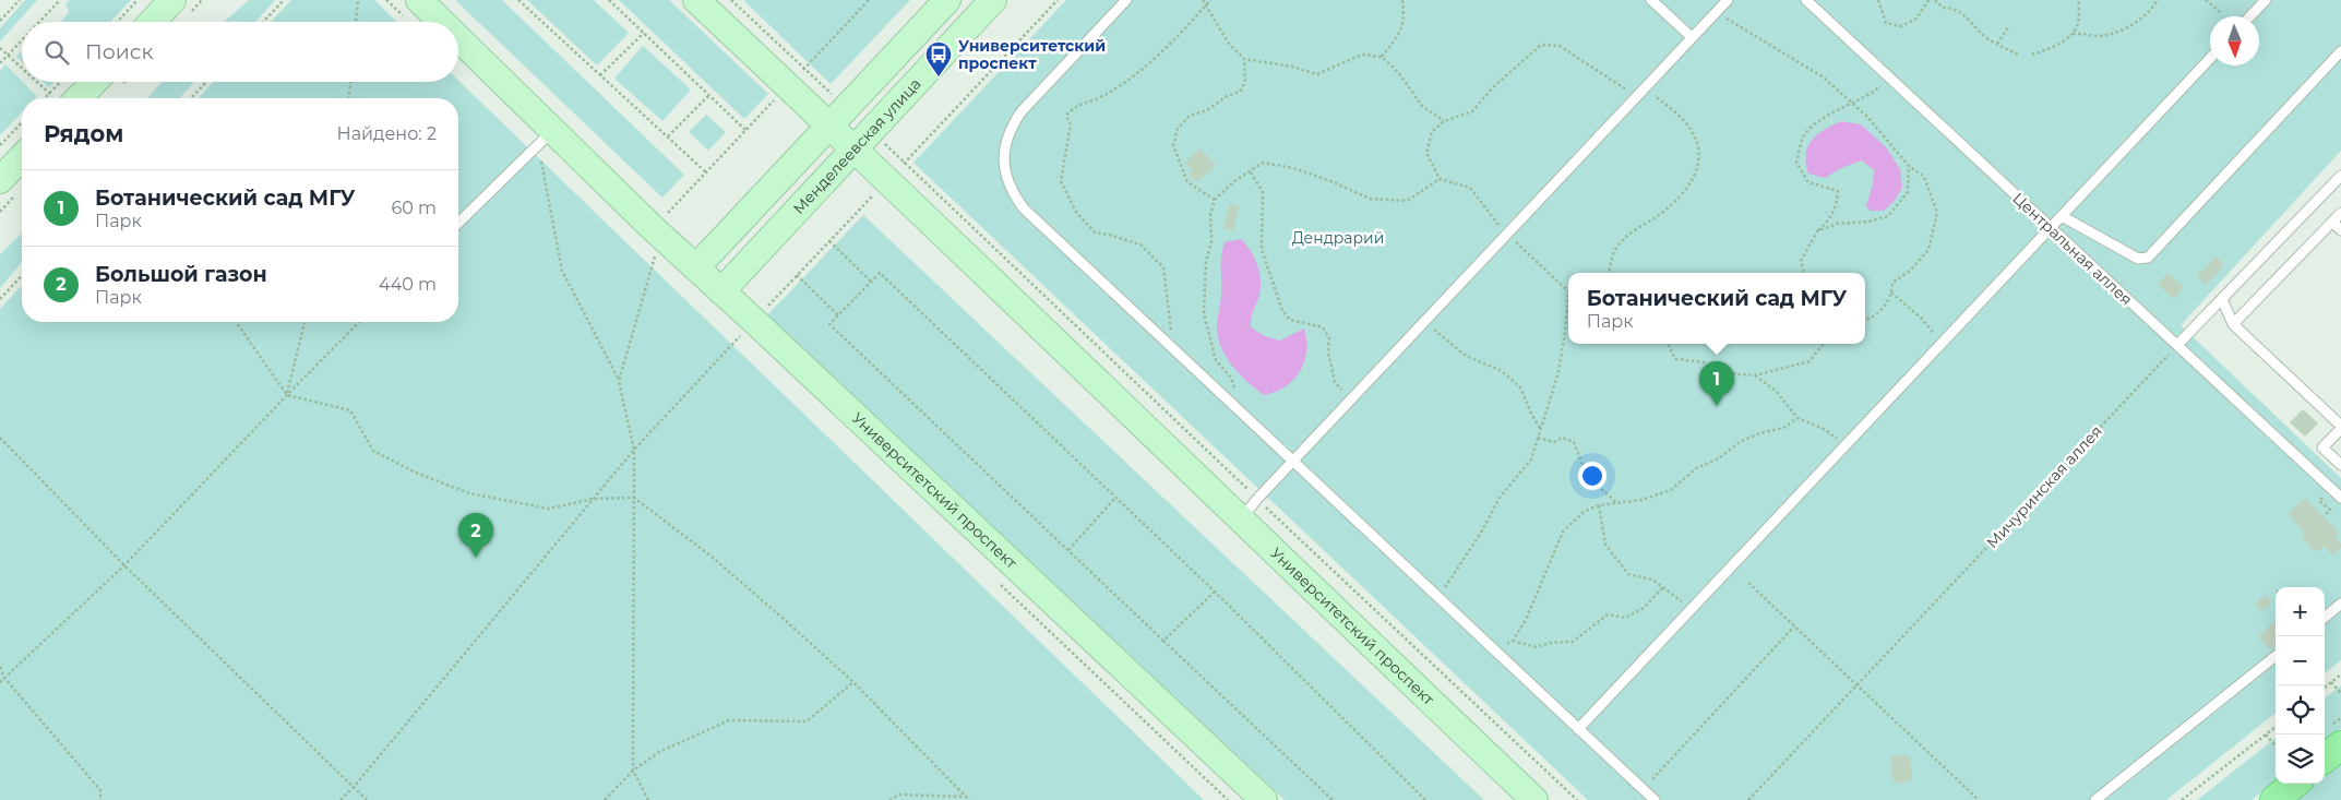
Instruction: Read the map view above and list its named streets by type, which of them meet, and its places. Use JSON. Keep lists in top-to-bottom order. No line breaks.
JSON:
{"streets":{"main road":["Менделеевская улица","Университетский проспект"],"lane":["Центральная аллея"],"path":["Мичуринская аллея"]},"crossings":[["Менделеевская улица","Университетский проспект"],["Центральная аллея","Мичуринская аллея"]],"parks":["Дендрарий"],"places":{"bus stop":["Университетский проспект"]},"north":"bottom","page":{"search":"Поиск","heading":["Рядом","Найдено: 2"],"list":[{"mark":"1","name":"Ботанический сад МГУ","note":"Парк","value":"60 m"},{"mark":"2","name":"Большой газон","note":"Парк","value":"440 m"}],"popup":["Ботанический сад МГУ","Парк"],"pins":["1","2"],"map_buttons":["+","−"]}}
